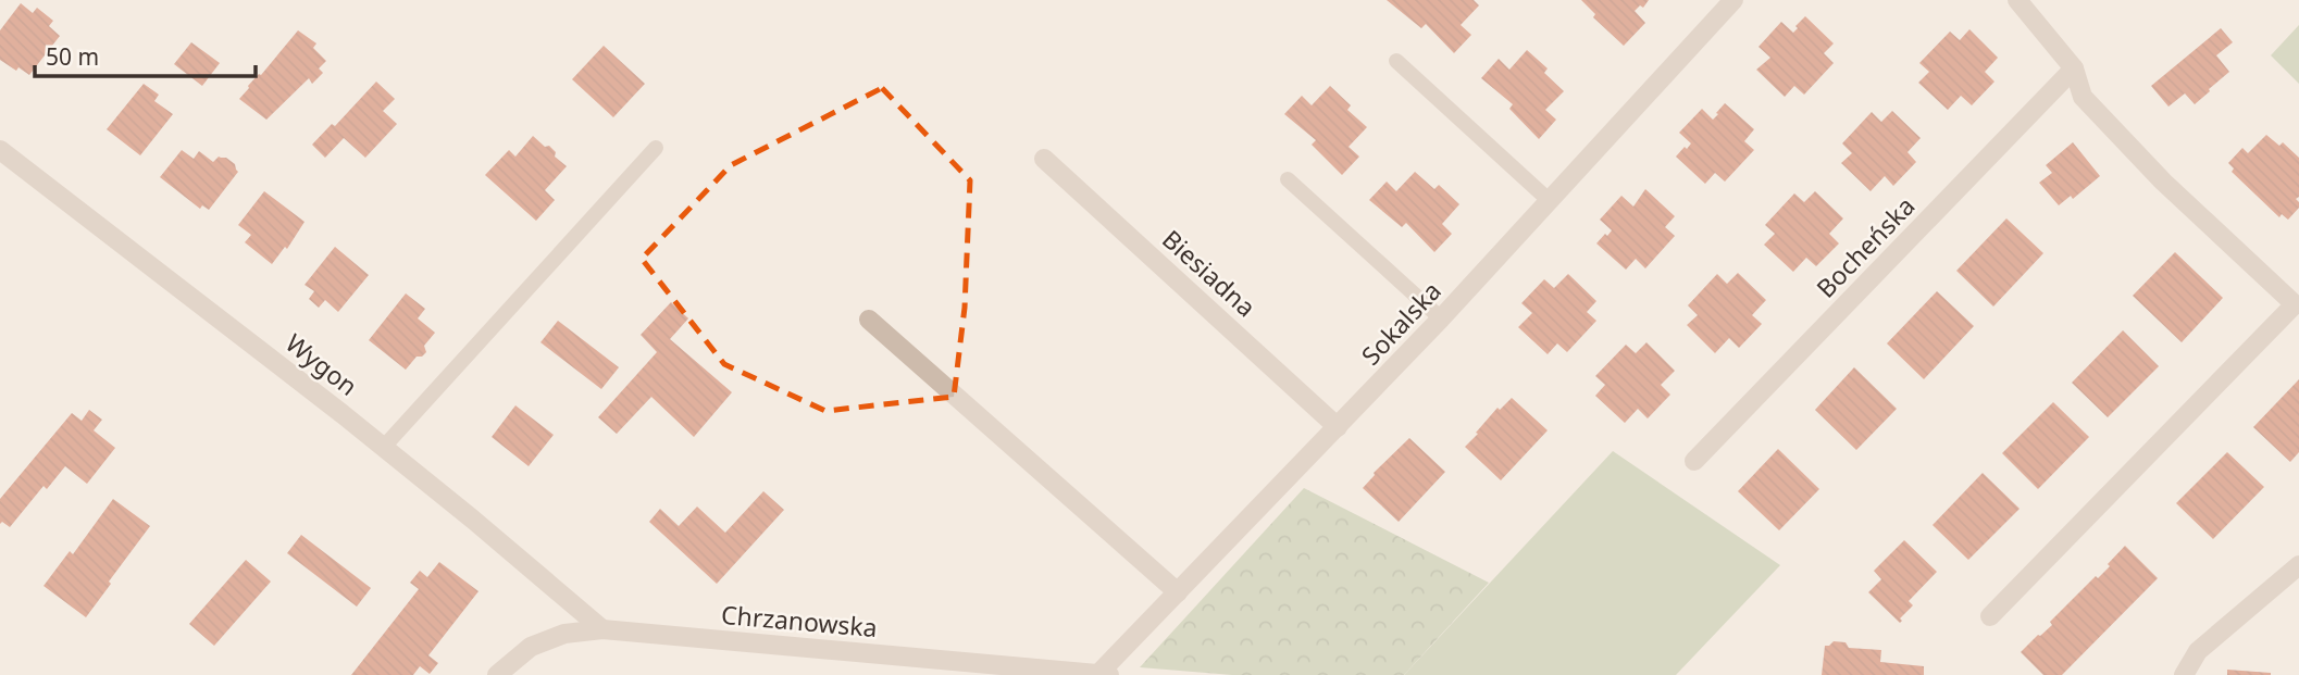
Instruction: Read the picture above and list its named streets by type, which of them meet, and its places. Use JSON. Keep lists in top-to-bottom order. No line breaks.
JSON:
{"streets":{"street":["Bocheńska","Biesiadna","Sokalska","Wygon","Chrzanowska"]},"crossings":[["Biesiadna","Sokalska"],["Sokalska","Chrzanowska"],["Wygon","Chrzanowska"]],"scale_bar":"50 m"}
